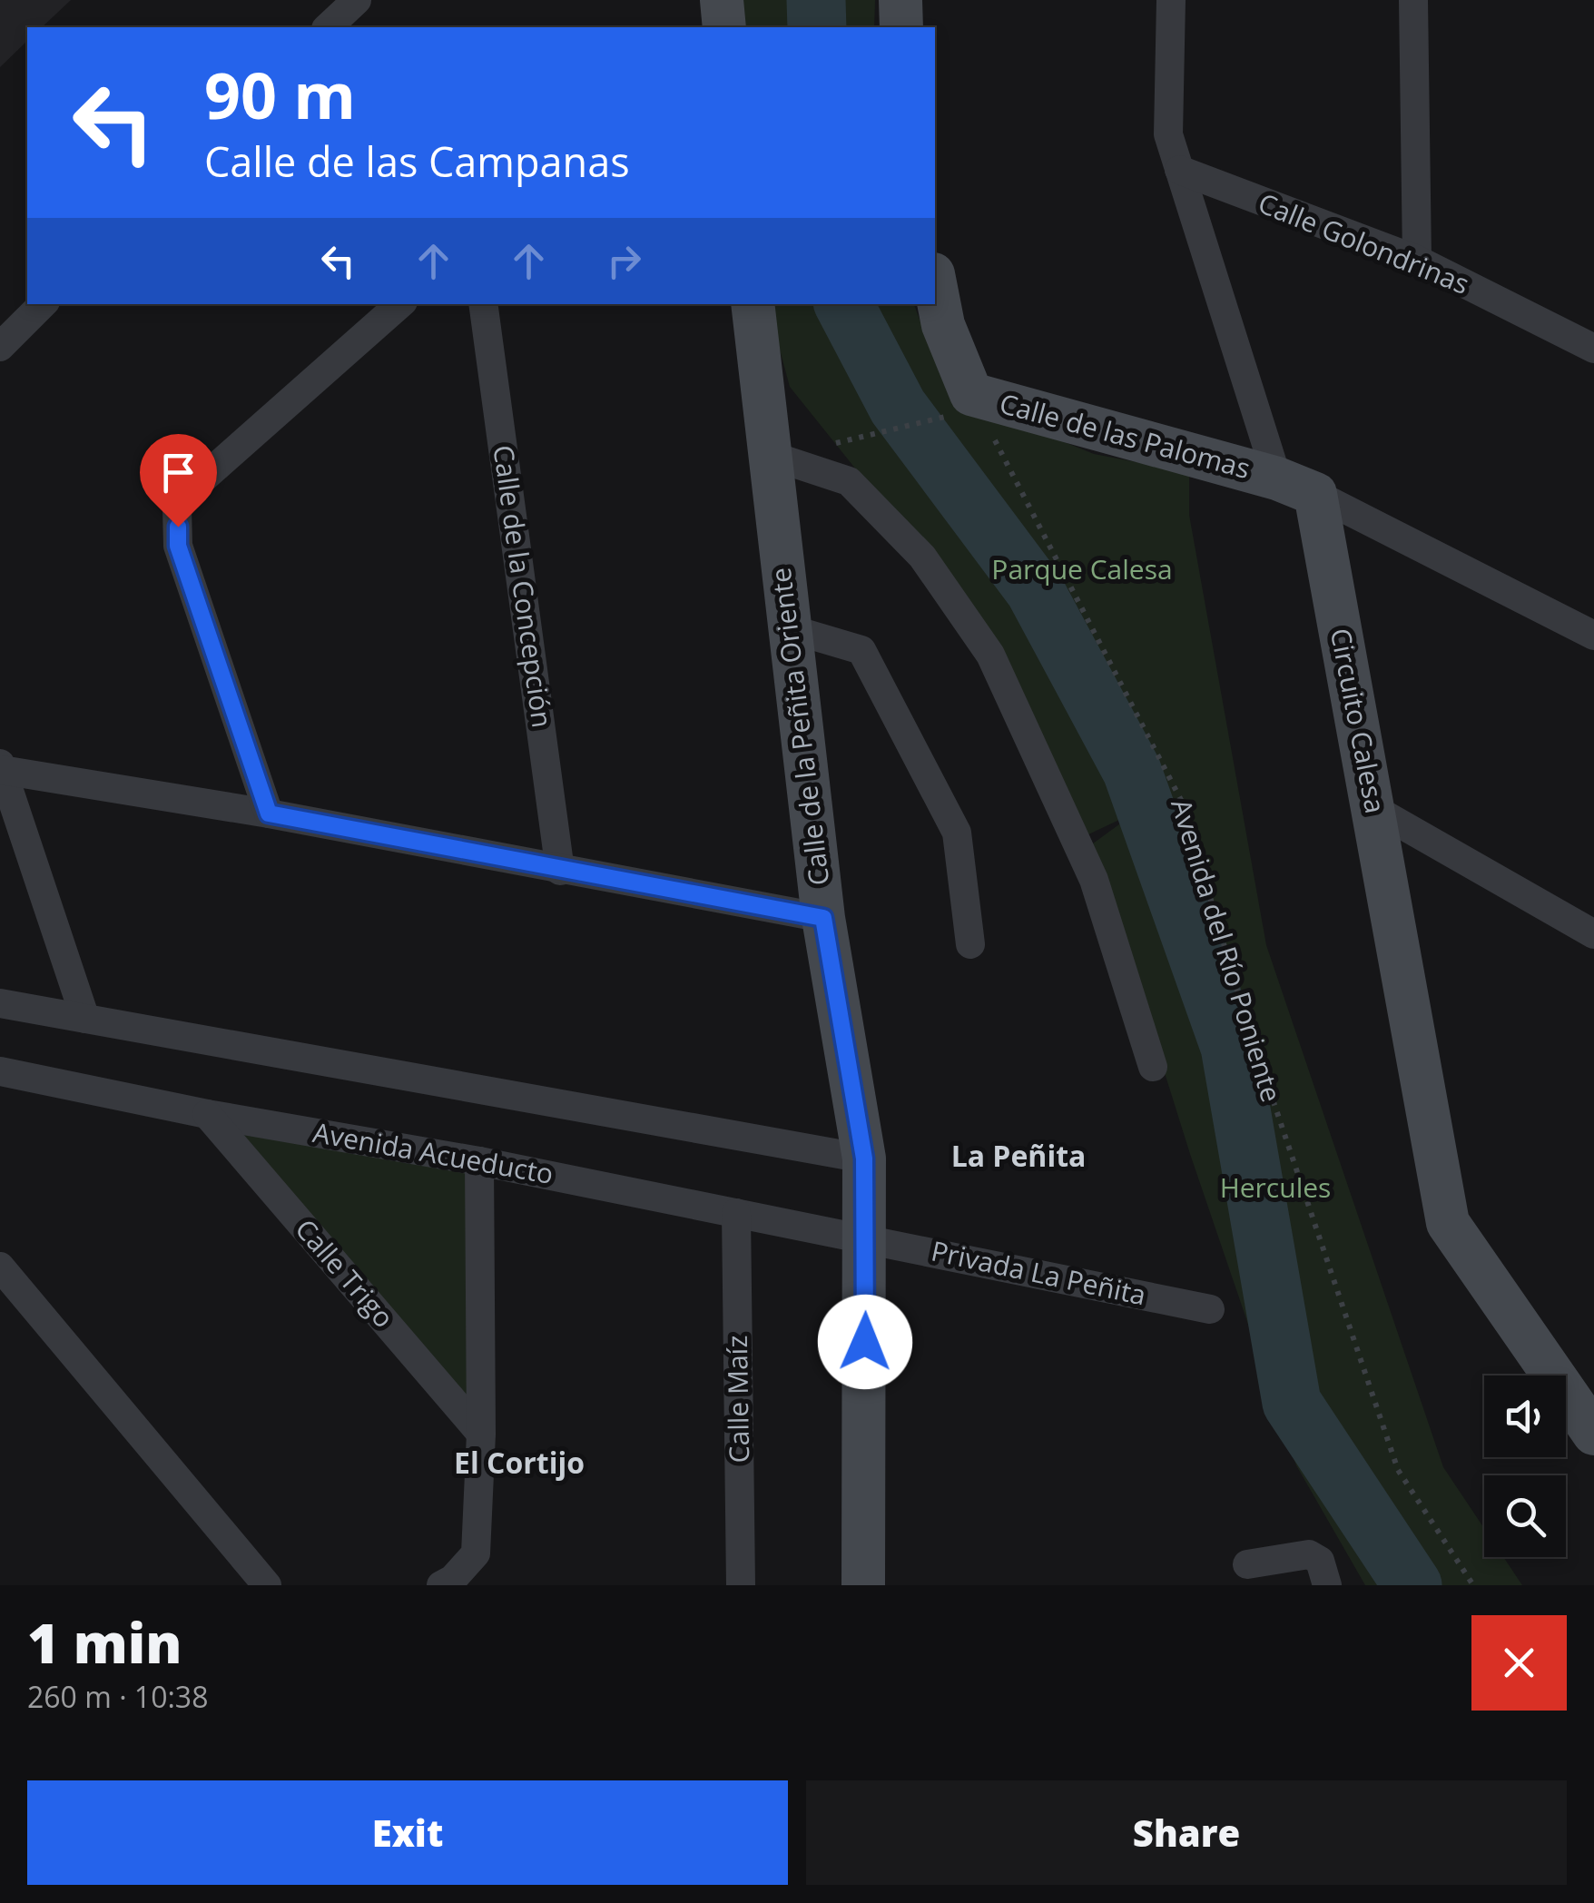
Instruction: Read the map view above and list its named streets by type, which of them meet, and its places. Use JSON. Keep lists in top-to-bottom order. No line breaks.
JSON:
{"streets":{"main road":["Calle de las Palomas","Circuito Calesa","Calle de la Peñita Oriente"],"street":["Calle Golondrinas","Calle de la Concepción","Avenida Acueducto","Calle Trigo","Privada La Peñita","Calle Maíz"],"path":["Avenida del Río Poniente"]},"crossings":[["Calle Golondrinas","Circuito Calesa"],["Calle de las Palomas","Circuito Calesa"],["Calle de las Palomas","Avenida del Río Poniente"],["Calle de la Peñita Oriente","Avenida Acueducto"],["Calle de la Peñita Oriente","Privada La Peñita"],["Avenida Acueducto","Calle Trigo"],["Avenida Acueducto","Privada La Peñita"],["Avenida Acueducto","Calle Maíz"]],"districts":["La Peñita","El Cortijo"],"parks":["Parque Calesa","Hercules"],"page":{"turn":["90 m","Calle de las Campanas"],"heading":["1 min","260 m · 10:38"],"buttons":["Exit","Share"]}}
